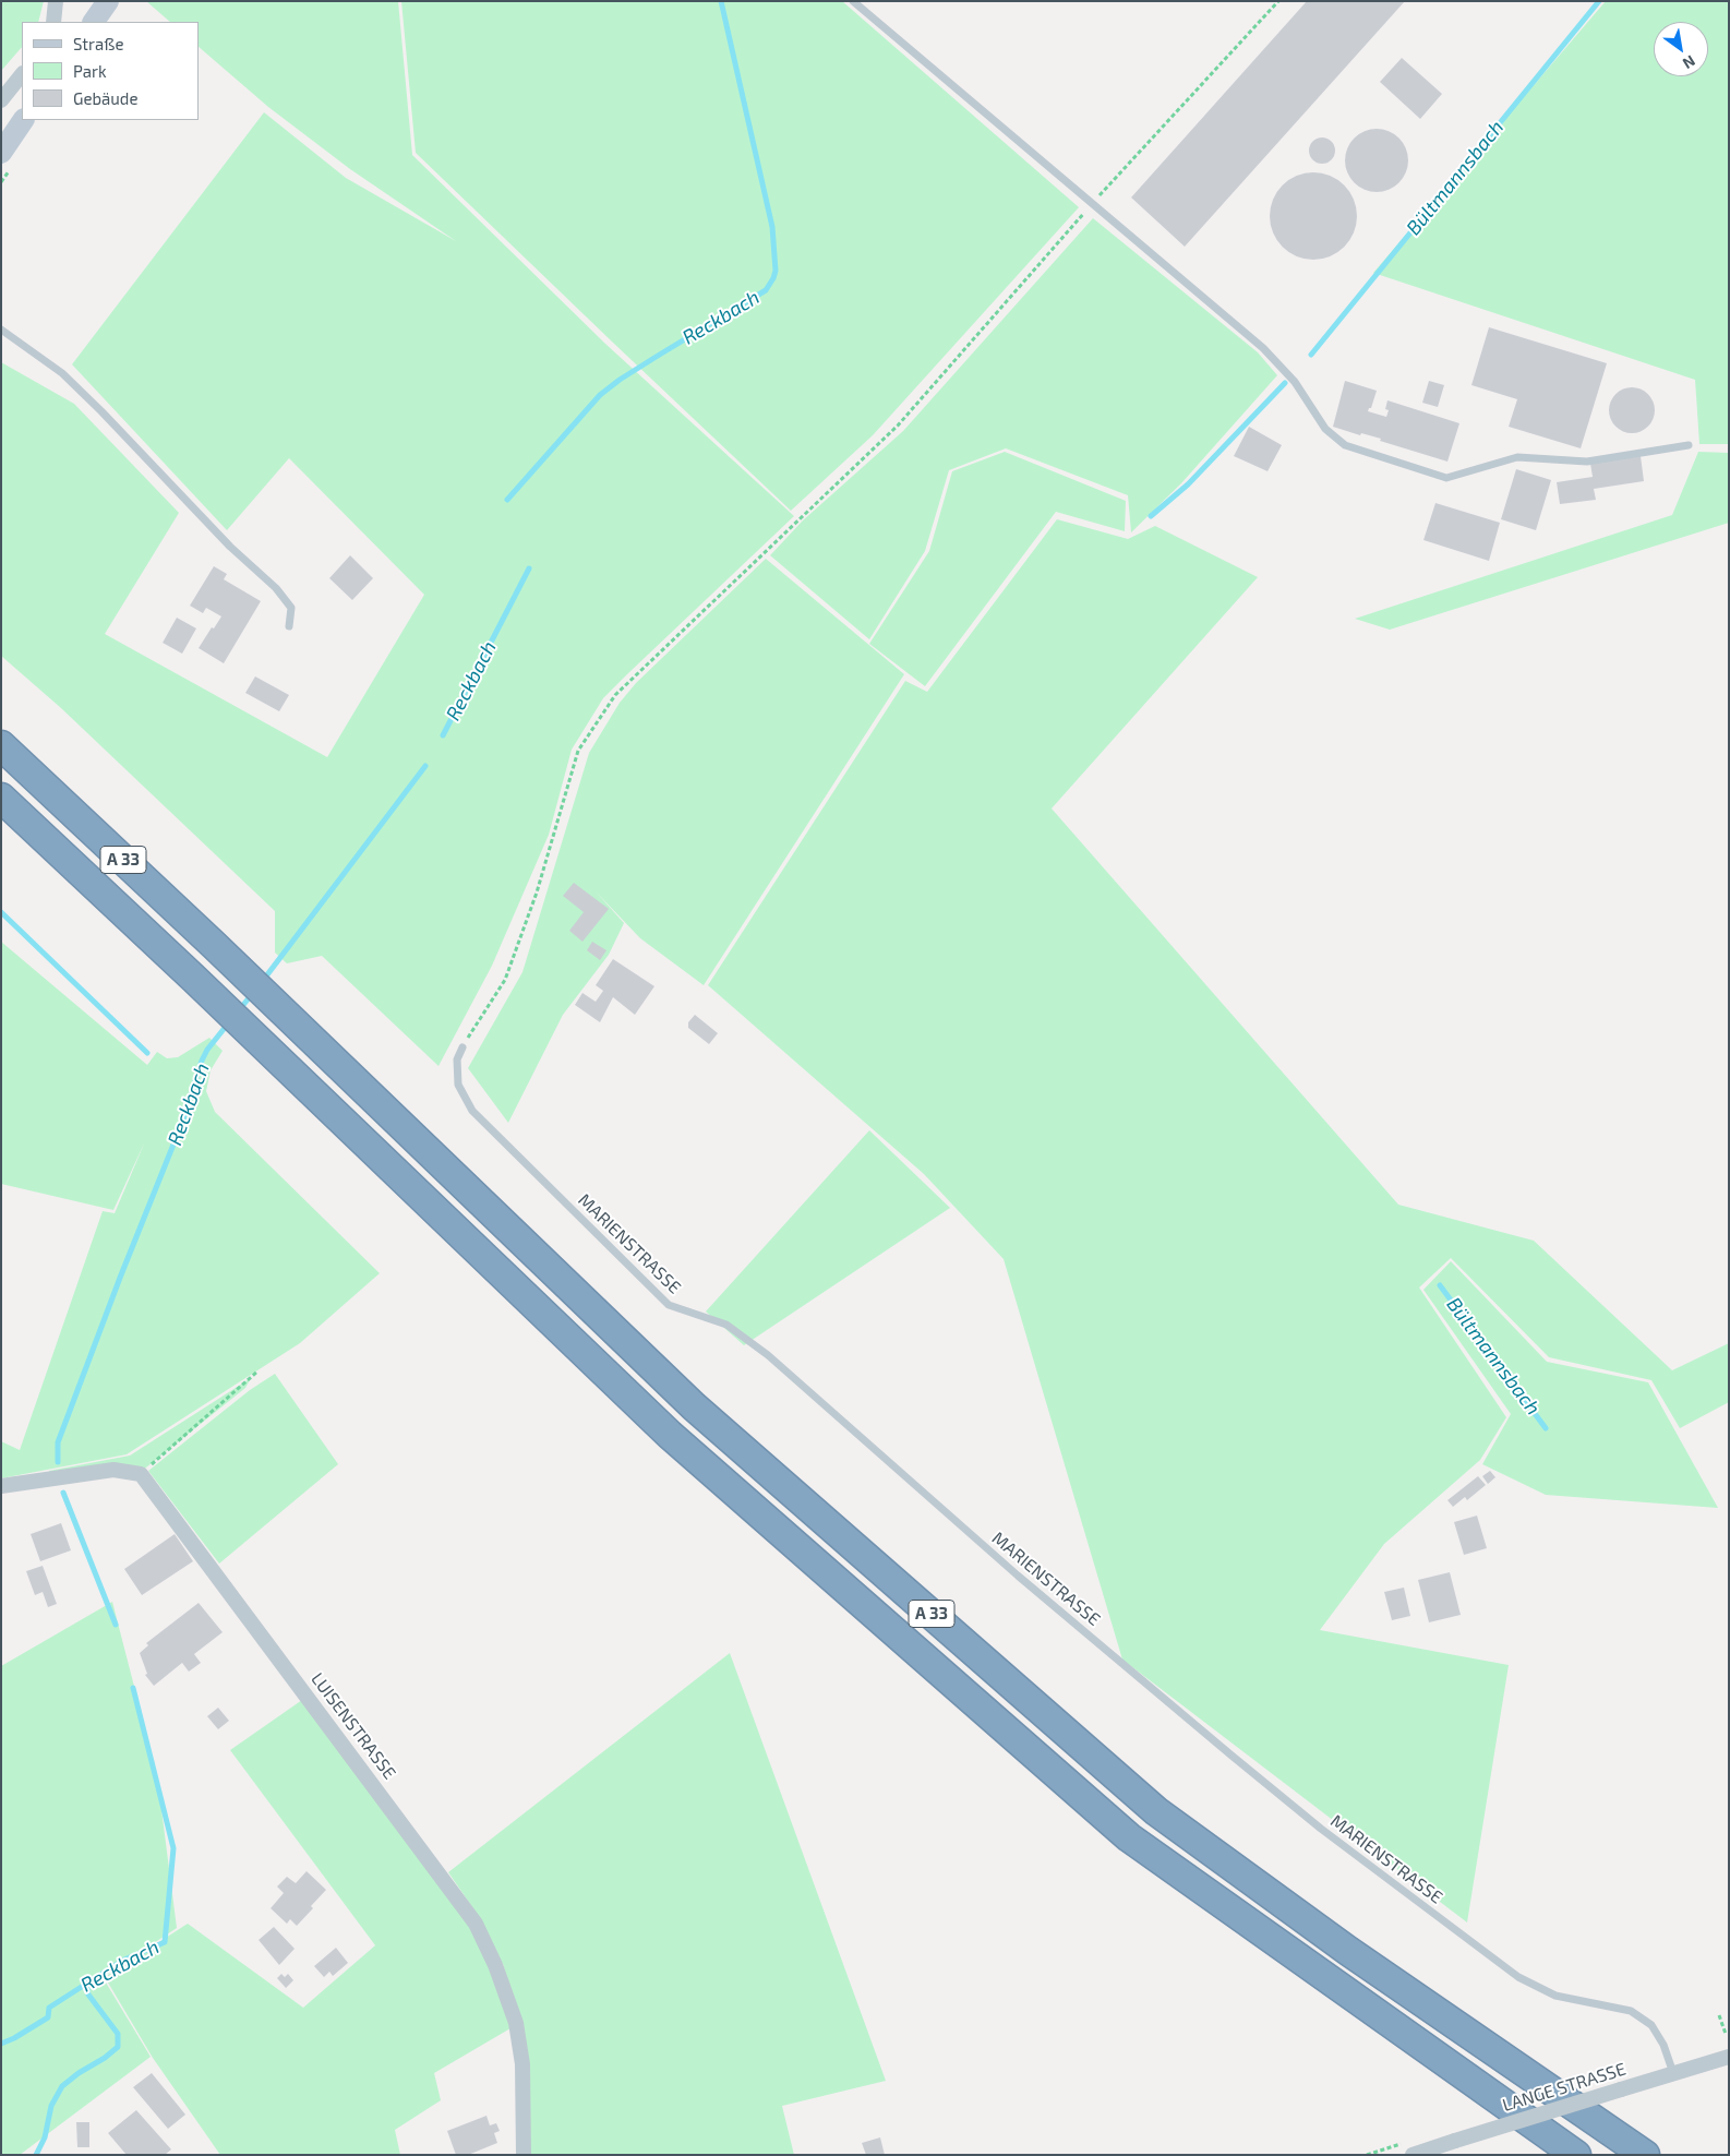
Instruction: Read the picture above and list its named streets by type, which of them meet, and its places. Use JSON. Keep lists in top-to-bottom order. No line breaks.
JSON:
{"streets":{"highway":["A 33"],"street":["LUISENSTRASSE","LANGE STRASSE"],"lane":["MARIENSTRASSE"]},"crossings":[["MARIENSTRASSE","LANGE STRASSE"]],"water":["Bültmannsbach","Reckbach"],"legend":["Straße","Park","Gebäude"],"north":"bottom right"}
